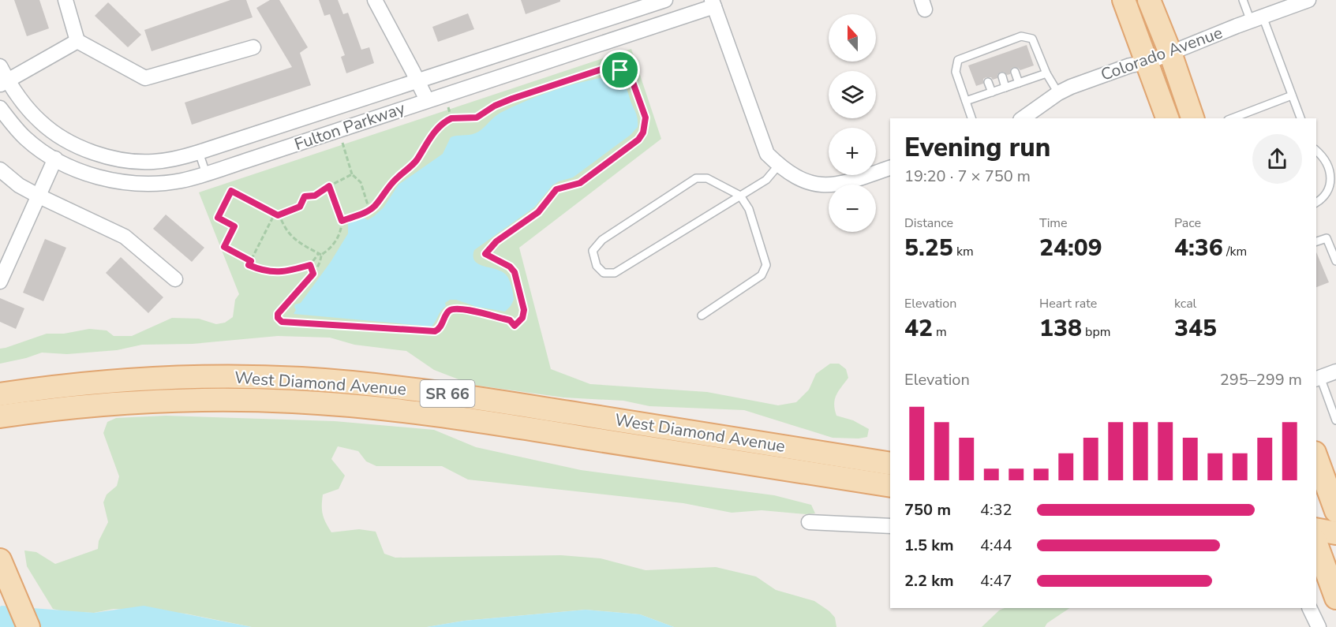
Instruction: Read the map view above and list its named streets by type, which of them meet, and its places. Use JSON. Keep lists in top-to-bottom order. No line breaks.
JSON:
{"streets":{"main road":["West Diamond Avenue","SR 66"],"street":["Colorado Avenue","Fulton Parkway"]},"north":"top","page":{"map_buttons":["+","−"],"heading":["Evening run","19:20 · 7 × 750 m"],"stats":[["Distance","5.25 km"],["Time","24:09"],["Pace","4:36 /km"],["Elevation","42 m"],["Heart rate","138 bpm"],["kcal","345"]],"chart":["Elevation","295–299 m"],"list":[{"name":"750 m","note":"4:32"},{"name":"1.5 km","note":"4:44"},{"name":"2.2 km","note":"4:47"}]}}
